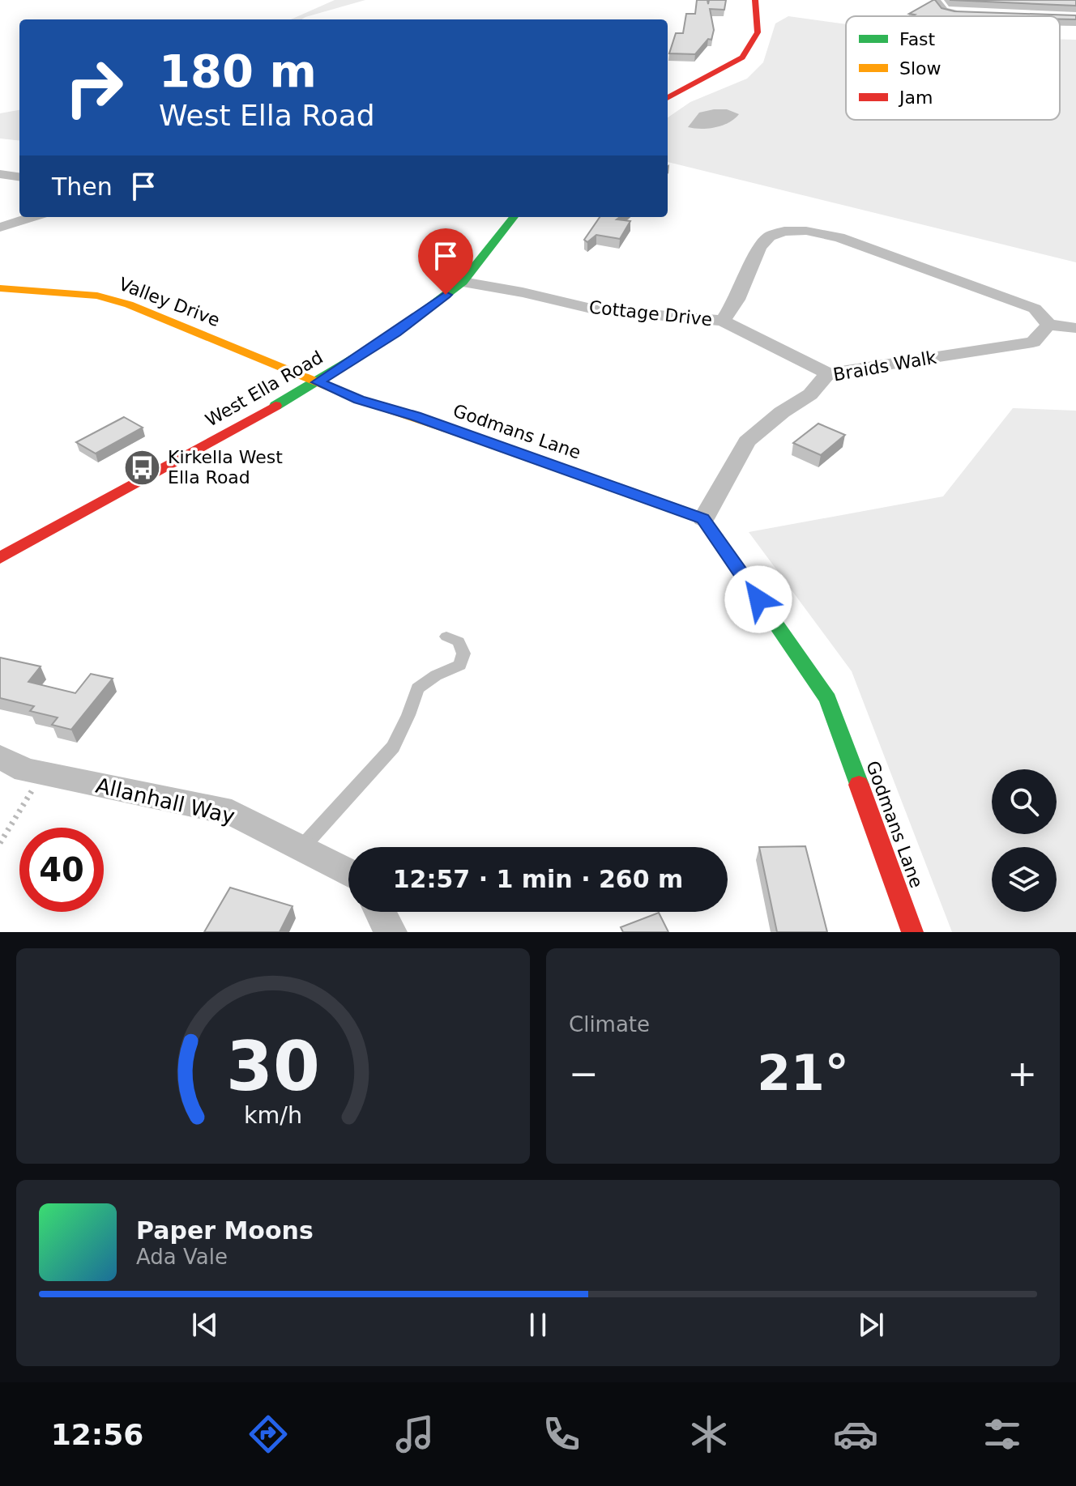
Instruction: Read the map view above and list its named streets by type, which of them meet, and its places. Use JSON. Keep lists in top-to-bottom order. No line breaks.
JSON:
{"streets":{"street":["Valley Drive","Cottage Drive","Braids Walk","West Ella Road","Godmans Lane","Allanhall Way"]},"crossings":[["Valley Drive","West Ella Road"],["Valley Drive","Godmans Lane"],["Cottage Drive","Braids Walk"],["Cottage Drive","West Ella Road"],["Braids Walk","Godmans Lane"],["West Ella Road","Godmans Lane"]],"places":{"bus stop":["Kirkella West Ella Road"]},"legend":["Fast","Slow","Jam"],"page":{"turn":["180 m","West Ella Road"],"then":"Then","limit":"40","trip":"12:57 · 1 min · 260 m","tile":"Climate","heat":["−","21°","+"],"song":["Paper Moons","Ada Vale"],"tabs":"12:56","gauge":["30","km/h"]}}
